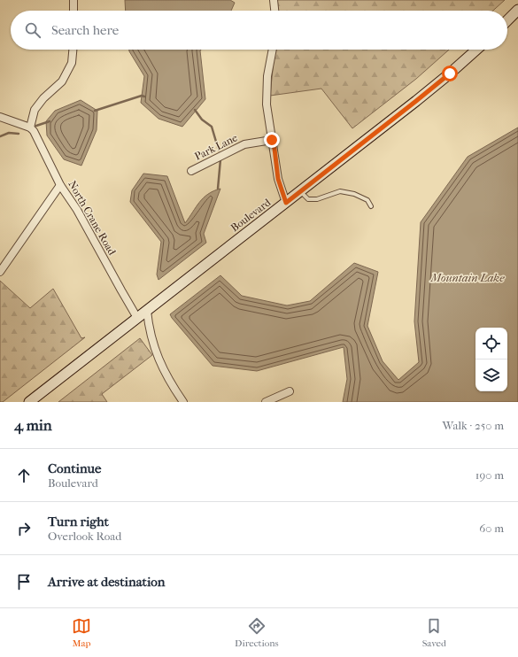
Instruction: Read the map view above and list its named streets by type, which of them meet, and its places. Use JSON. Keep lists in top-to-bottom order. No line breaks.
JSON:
{"streets":{"main road":["Boulevard"],"street":["Park Lane","North Crane Road"]},"crossings":[["Boulevard","North Crane Road"]],"water":["Mountain Lake"],"page":{"search":"Search here","heading":["4 min","Walk · 250 m"],"list":[["Continue","Boulevard","190 m"],["Turn right","Overlook Road","60 m"],"Arrive at destination"],"nav":["Map","Directions","Saved"]}}
